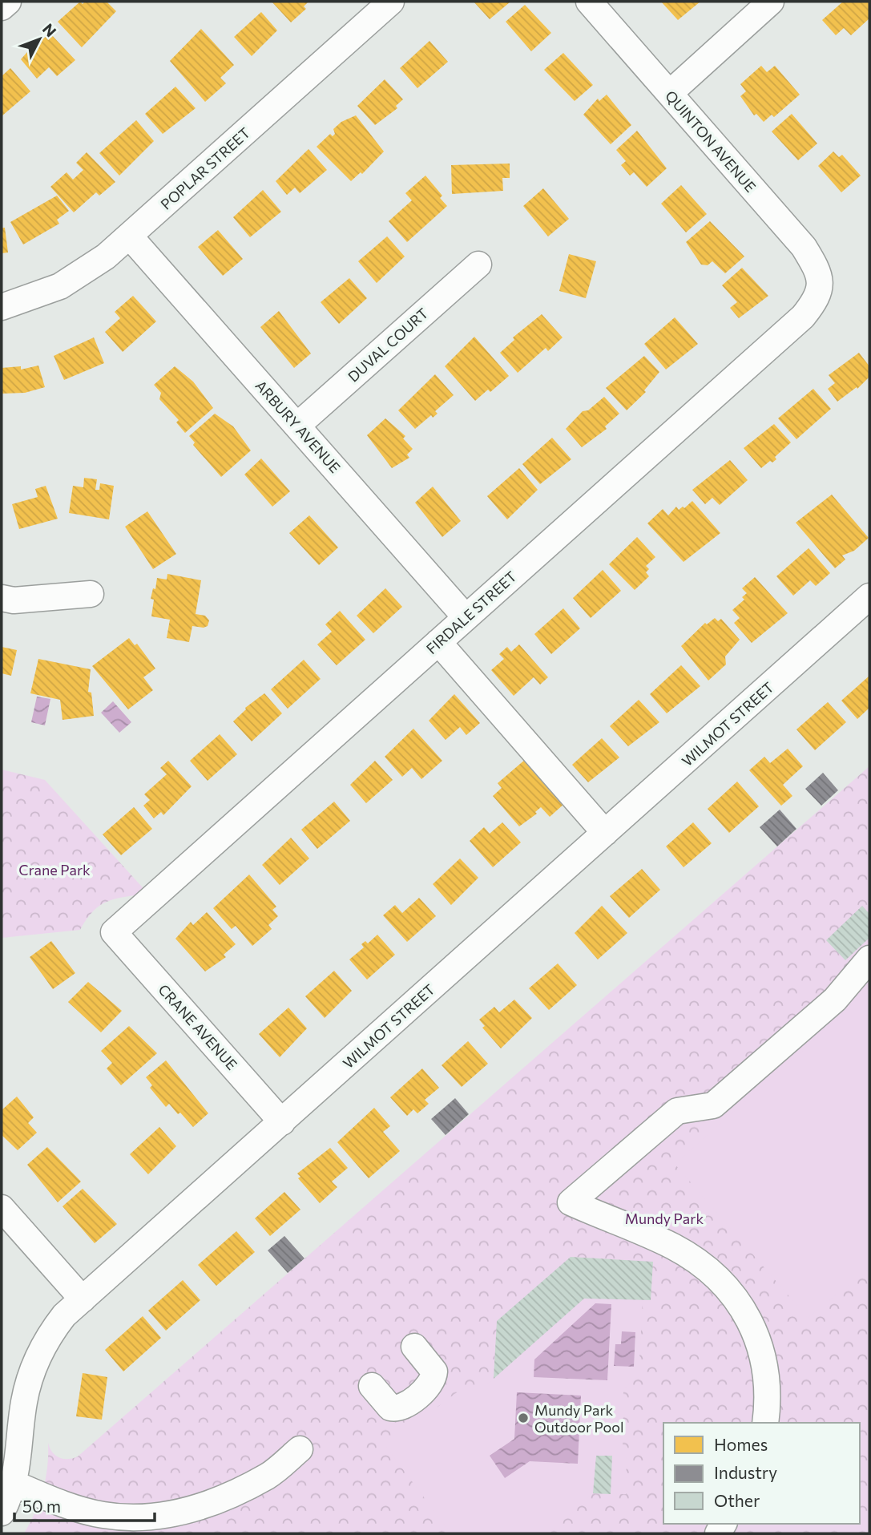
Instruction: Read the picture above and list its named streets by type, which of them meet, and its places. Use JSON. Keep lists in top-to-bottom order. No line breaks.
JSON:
{"streets":{"street":["QUINTON AVENUE","POPLAR STREET","DUVAL COURT","ARBURY AVENUE","FIRDALE STREET","WILMOT STREET","CRANE AVENUE"]},"crossings":[["QUINTON AVENUE","FIRDALE STREET"],["POPLAR STREET","ARBURY AVENUE"],["DUVAL COURT","ARBURY AVENUE"],["ARBURY AVENUE","FIRDALE STREET"],["FIRDALE STREET","CRANE AVENUE"],["WILMOT STREET","CRANE AVENUE"]],"parks":["Crane Park","Mundy Park"],"places":["Mundy Park Outdoor Pool"],"legend":["Homes","Industry","Other"],"scale_bar":"50 m","north":"top right"}
